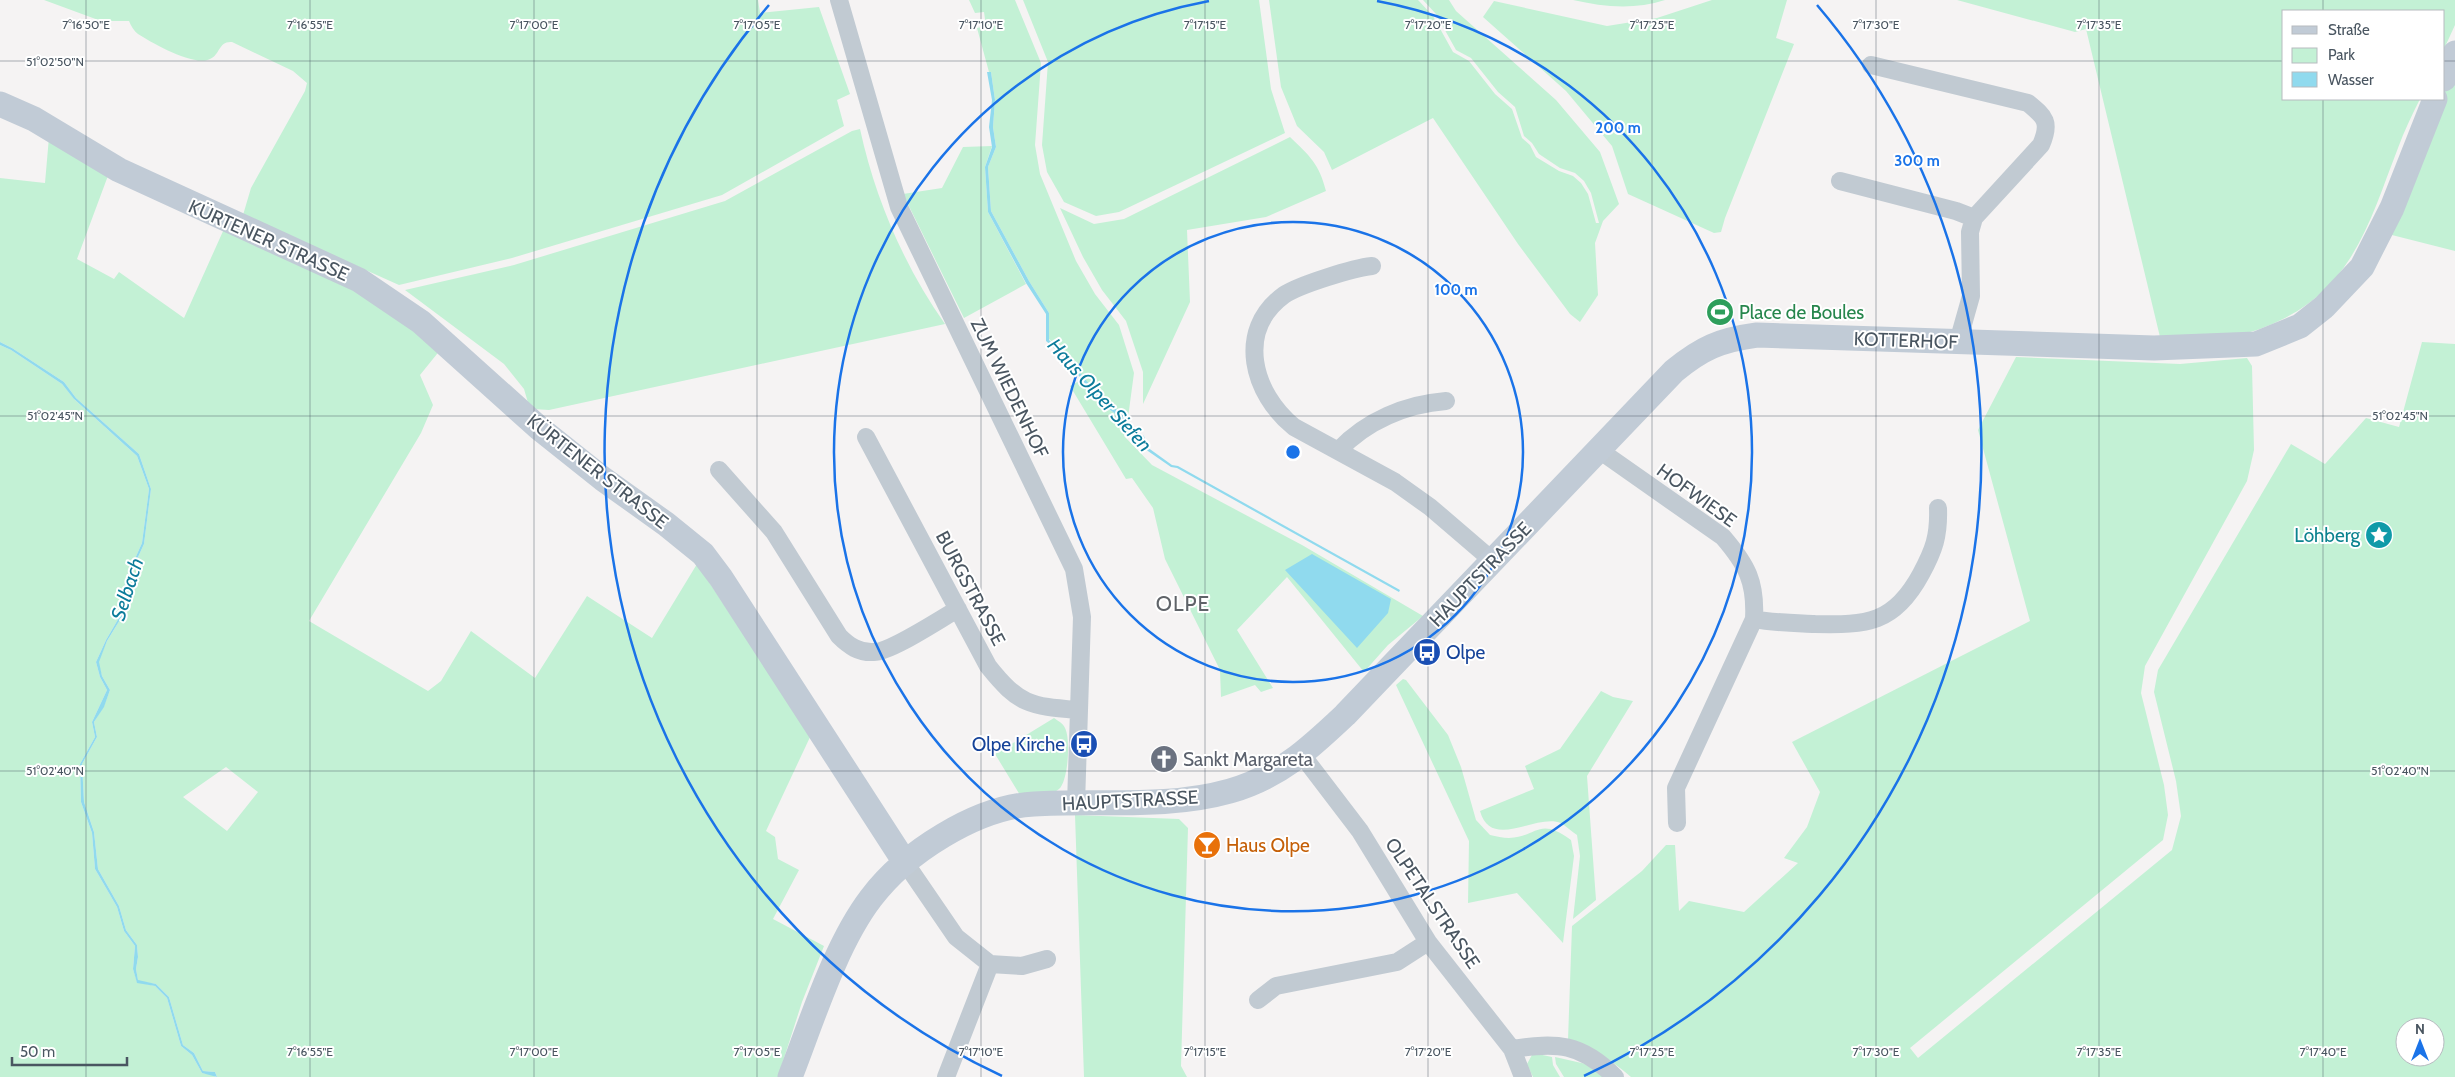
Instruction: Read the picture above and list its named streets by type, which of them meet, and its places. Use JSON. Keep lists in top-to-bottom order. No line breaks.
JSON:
{"streets":{"street":["KÜRTENER STRASSE","KOTTERHOF","ZUM WIEDENHOF","HOFWIESE","HAUPTSTRASSE","BURGSTRASSE","OLPETALSTRASSE"]},"crossings":[["KÜRTENER STRASSE","HAUPTSTRASSE"],["KOTTERHOF","HOFWIESE"],["KOTTERHOF","HAUPTSTRASSE"],["ZUM WIEDENHOF","HAUPTSTRASSE"],["ZUM WIEDENHOF","BURGSTRASSE"],["HOFWIESE","HAUPTSTRASSE"],["HAUPTSTRASSE","OLPETALSTRASSE"]],"districts":["OLPE"],"water":["Haus Olper Siefen","Selbach"],"places":{"sports":["Place de Boules"],"place":["Löhberg"],"bus stop":["Olpe","Olpe Kirche"],"church":["Sankt Margareta"],"bar":["Haus Olpe"]},"legend":["Straße","Park","Wasser"],"scale_bar":"50 m","north":"top","coordinates":["7°16'50\"E","7°16'55\"E","7°17'00\"E","7°17'05\"E","7°17'10\"E","7°17'15\"E","7°17'20\"E","7°17'25\"E","7°17'30\"E","7°17'35\"E","51°02'50\"N","51°02'45\"N","51°02'40\"N","7°17'40\"E"],"rings":["200 m","300 m","100 m"]}
